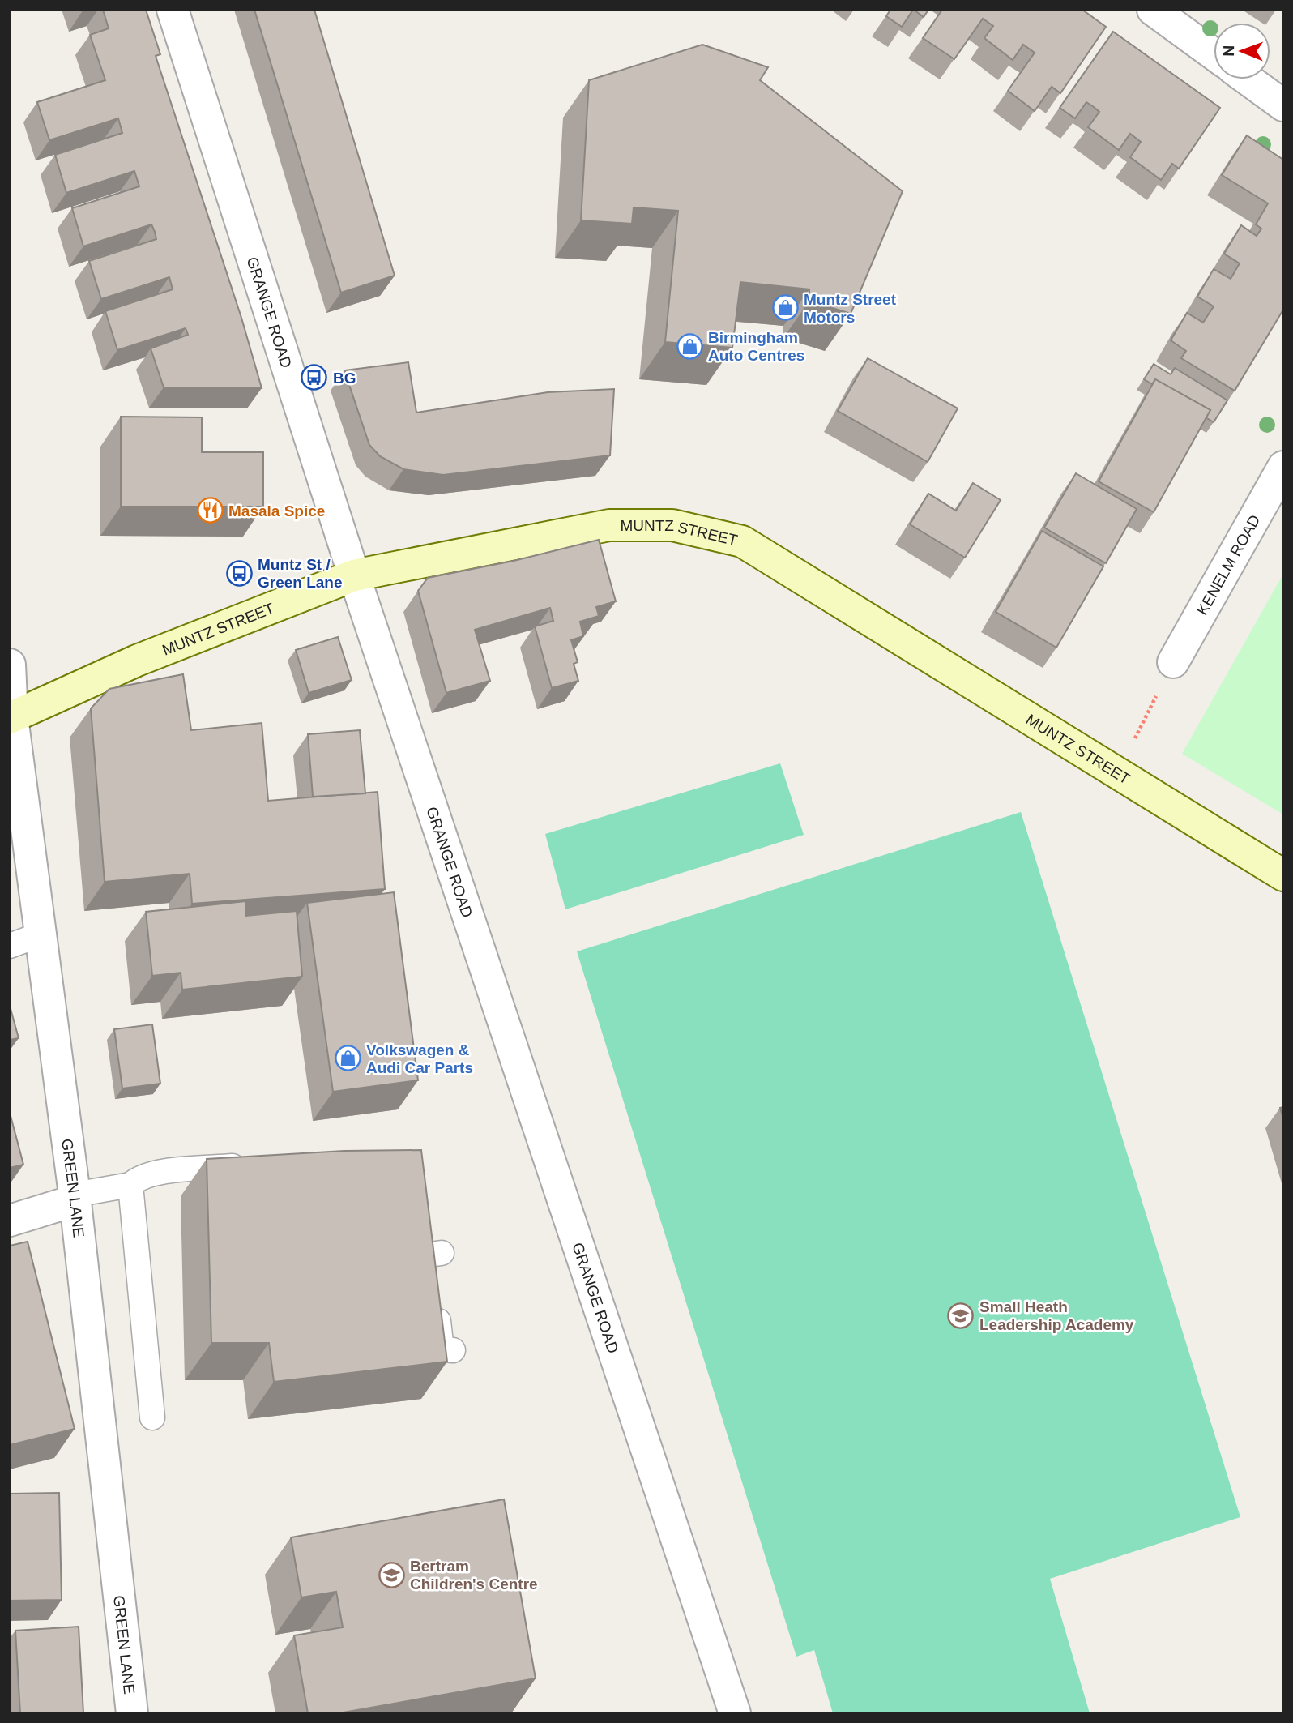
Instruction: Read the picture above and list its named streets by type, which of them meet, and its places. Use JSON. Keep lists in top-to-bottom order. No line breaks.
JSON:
{"streets":{"main road":["MUNTZ STREET"],"street":["GRANGE ROAD","KENELM ROAD","GREEN LANE"]},"crossings":[["GRANGE ROAD","MUNTZ STREET"],["MUNTZ STREET","GREEN LANE"]],"places":{"shop":["Muntz Street Motors","Birmingham Auto Centres","Volkswagen & Audi Car Parts"],"bus stop":["BG","Muntz St / Green Lane"],"restaurant":["Masala Spice"],"school or university":["Small Heath Leadership Academy","Bertram Children's Centre"]},"north":"left"}
